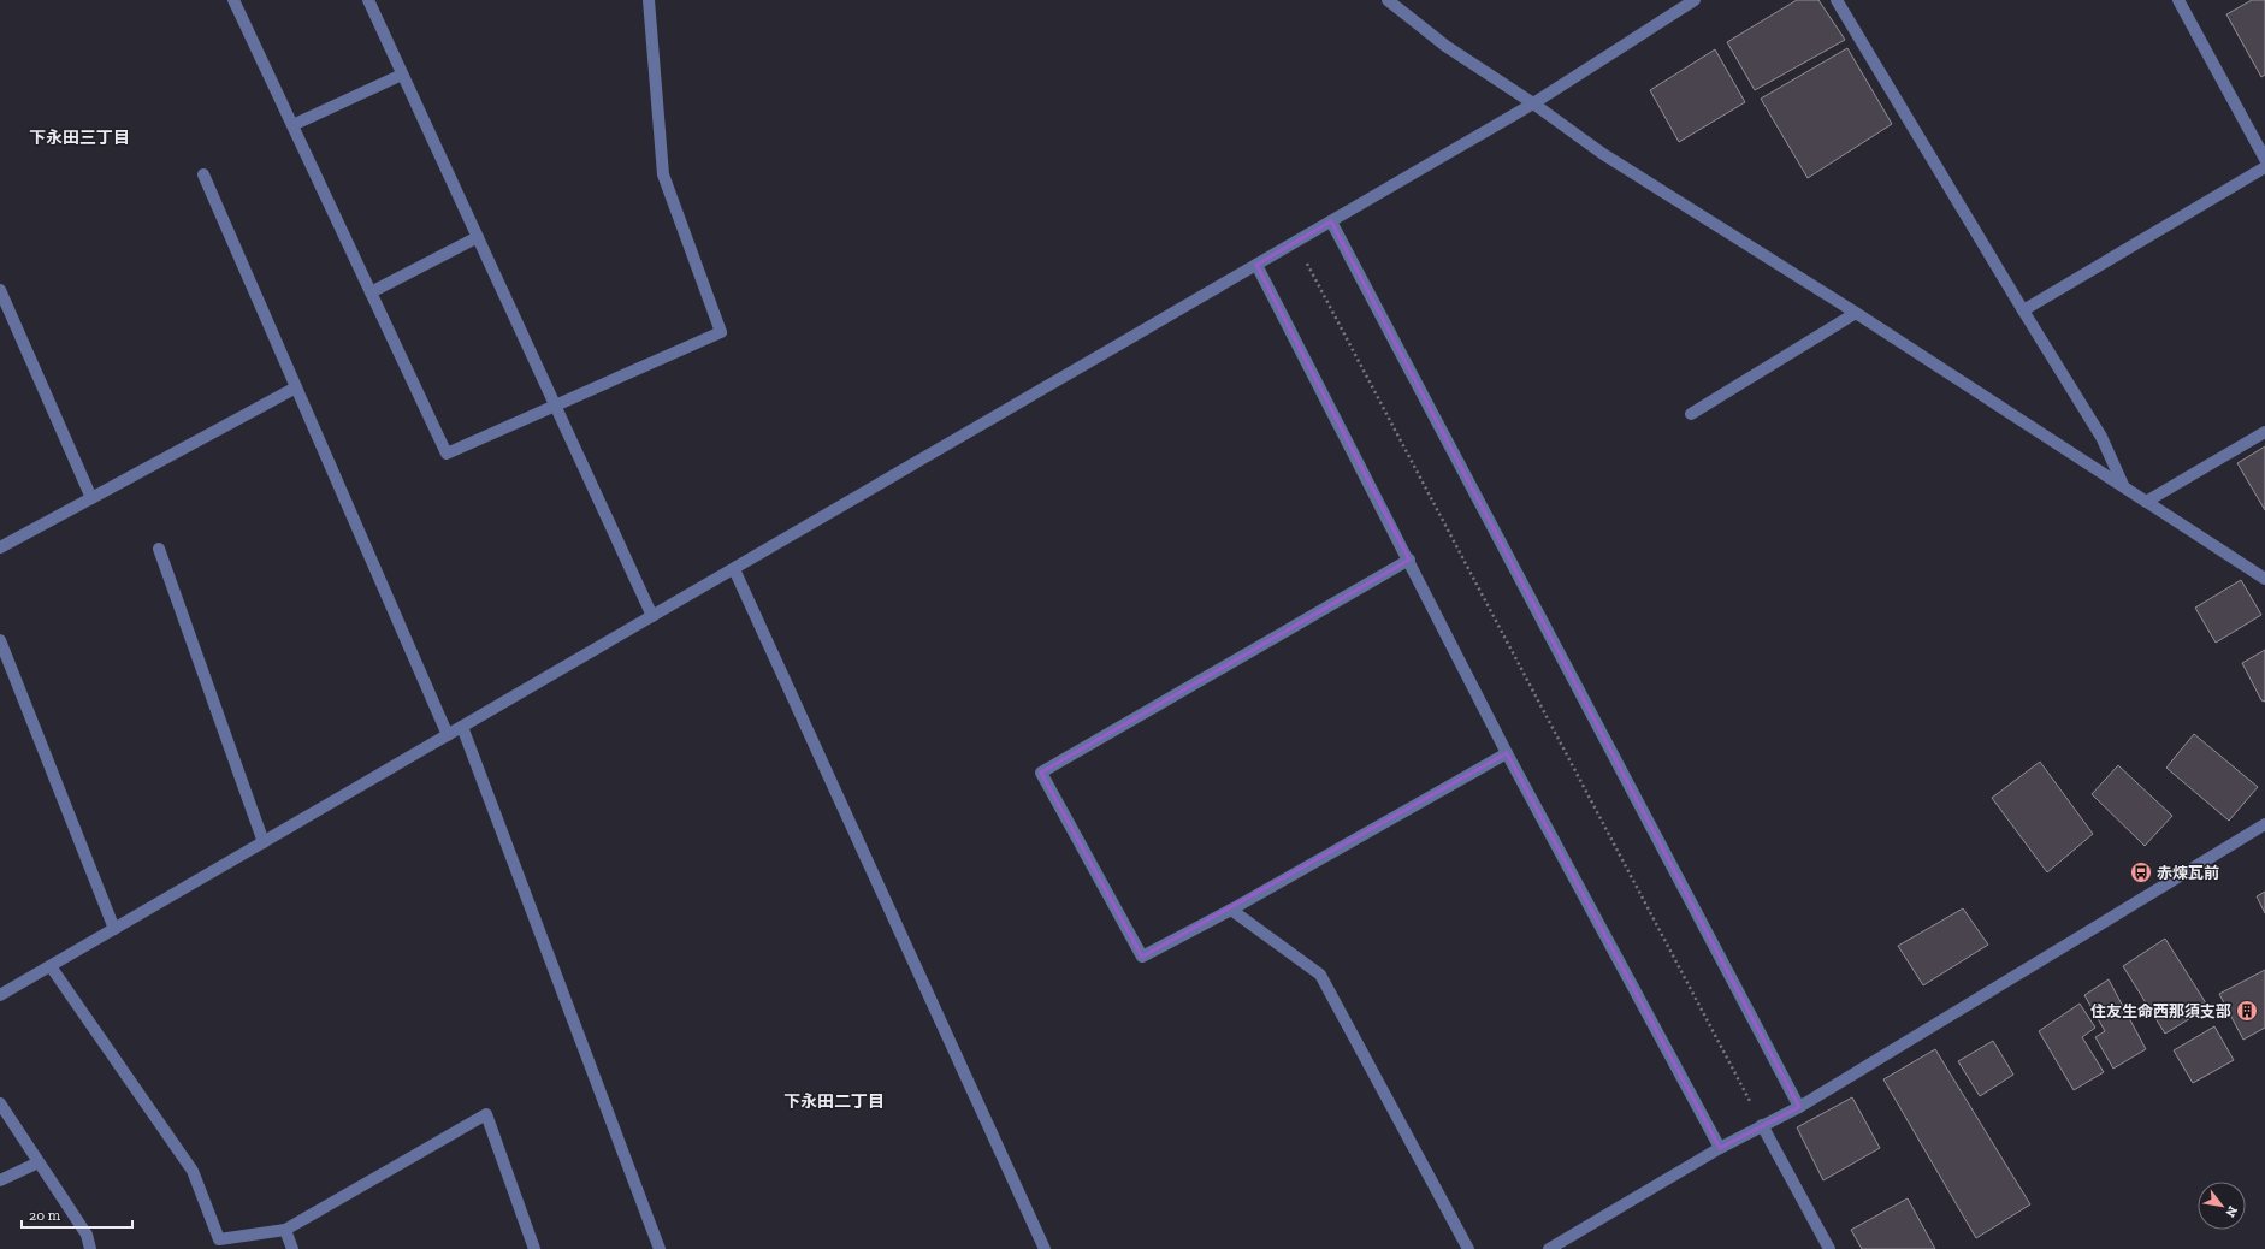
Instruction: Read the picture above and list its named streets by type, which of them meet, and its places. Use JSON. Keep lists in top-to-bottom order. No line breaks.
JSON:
{"districts":["下永田三丁目","下永田二丁目"],"places":{"bus stop":["赤煉瓦前"],"building":["住友生命西那須支部"]},"scale_bar":"20 m","north":"bottom right"}
